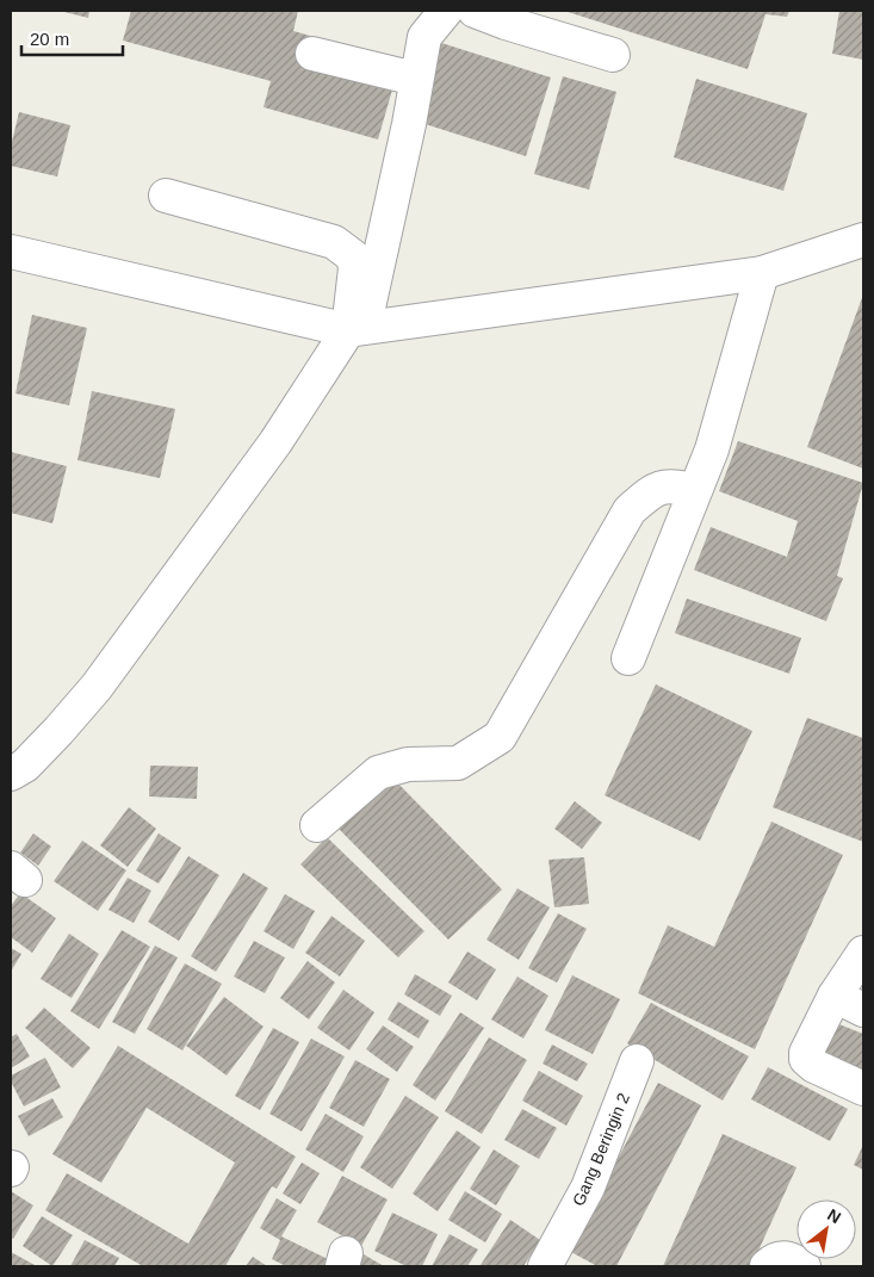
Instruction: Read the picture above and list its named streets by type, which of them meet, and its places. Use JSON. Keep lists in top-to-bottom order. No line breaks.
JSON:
{"streets":{"street":["Gang Beringin 2"]},"scale_bar":"20 m","north":"top right"}
